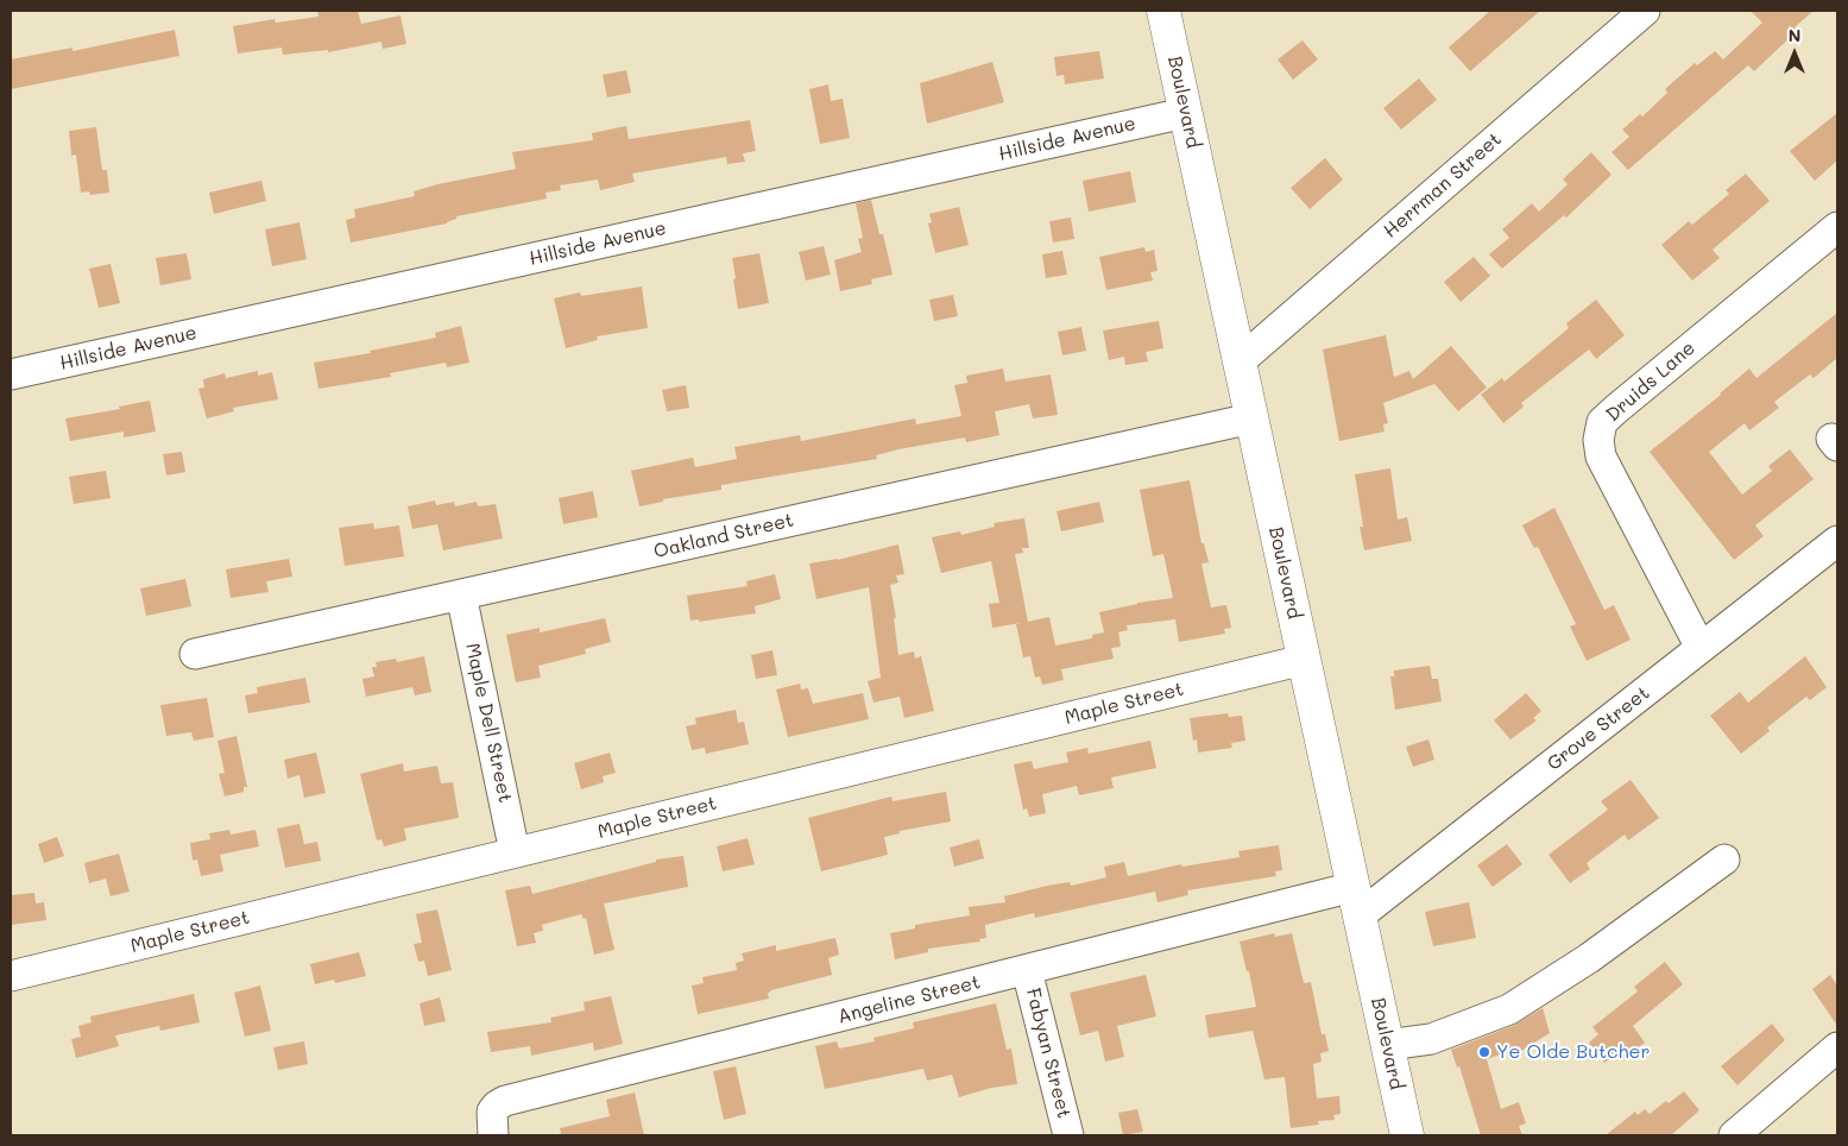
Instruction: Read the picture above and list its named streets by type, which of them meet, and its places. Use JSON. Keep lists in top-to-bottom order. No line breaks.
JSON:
{"streets":{"main road":["Boulevard"],"street":["Hillside Avenue","Herrman Street","Druids Lane","Oakland Street","Maple Street","Maple Dell Street","Grove Street","Angeline Street","Fabyan Street"]},"crossings":[["Boulevard","Hillside Avenue"],["Boulevard","Herrman Street"],["Boulevard","Oakland Street"],["Boulevard","Maple Street"],["Boulevard","Grove Street"],["Boulevard","Angeline Street"],["Druids Lane","Grove Street"],["Oakland Street","Maple Dell Street"],["Maple Street","Maple Dell Street"],["Grove Street","Angeline Street"],["Angeline Street","Fabyan Street"]],"places":["Ye Olde Butcher"],"north":"top"}
